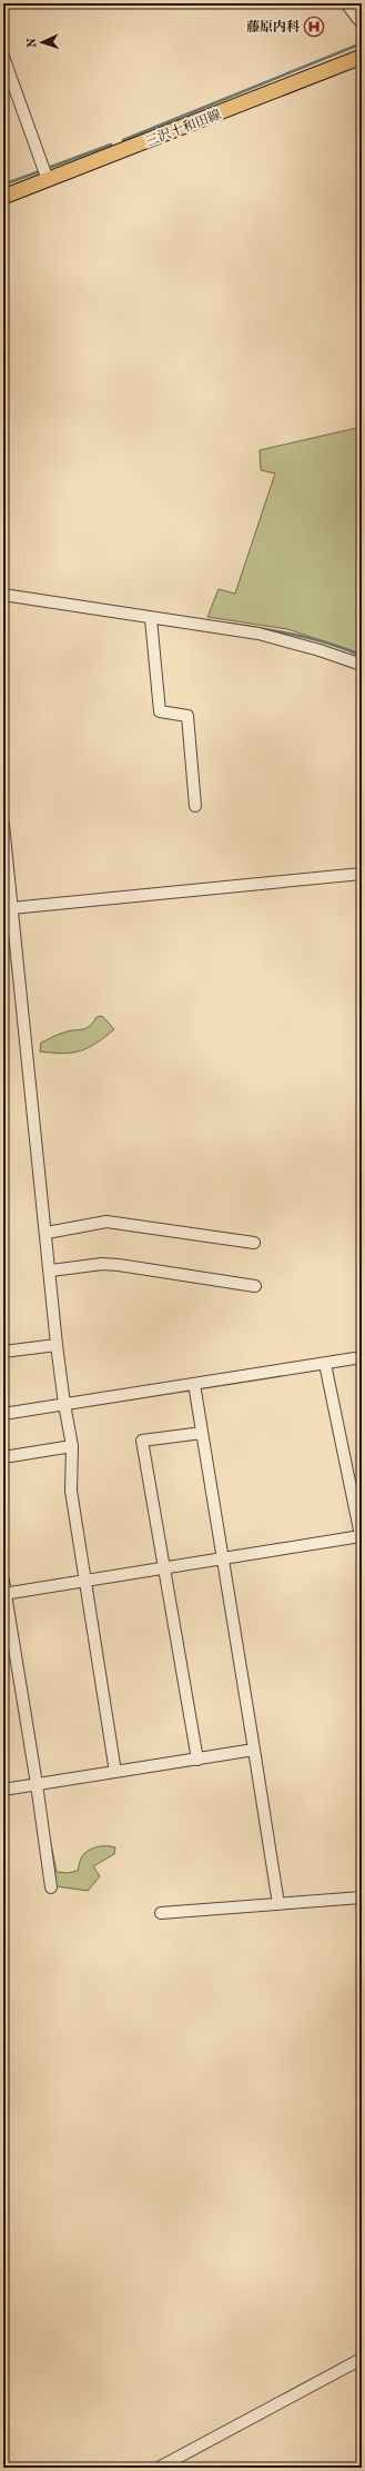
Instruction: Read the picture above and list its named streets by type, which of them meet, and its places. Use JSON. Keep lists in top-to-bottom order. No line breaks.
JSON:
{"streets":{"main road":["三沢十和田線"]},"places":{"hospital":["藤原内科"]},"north":"left"}
